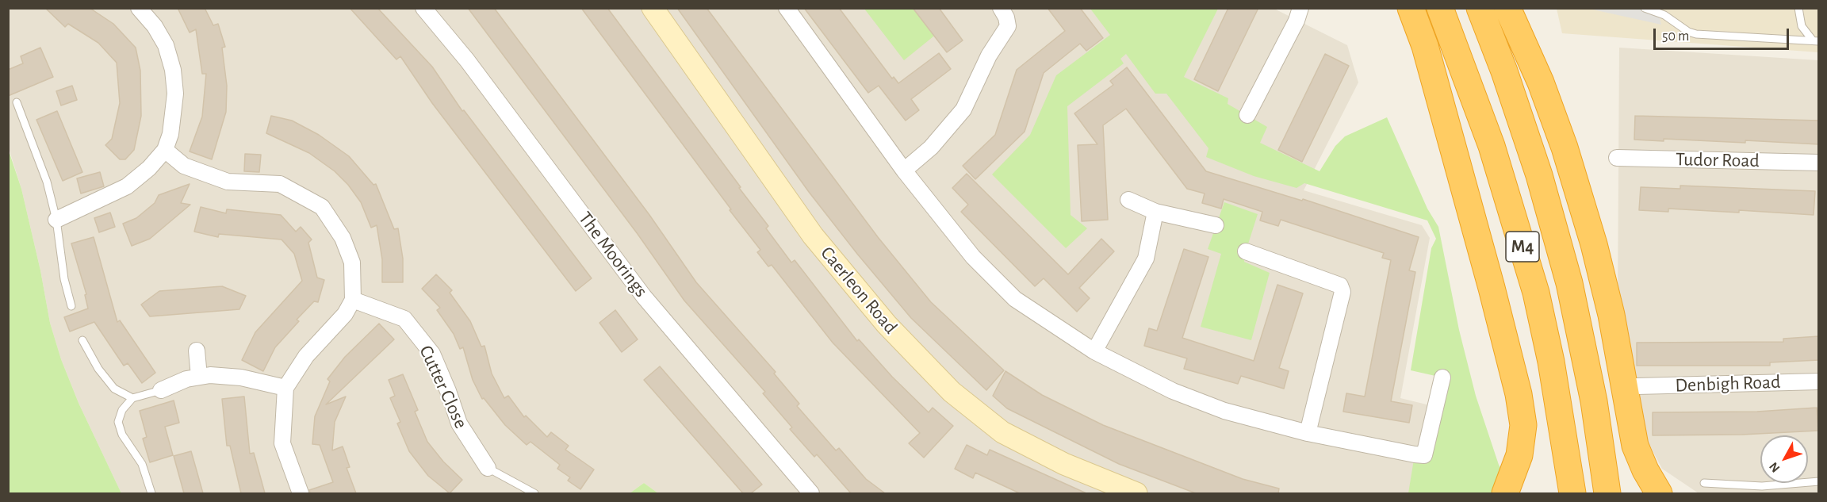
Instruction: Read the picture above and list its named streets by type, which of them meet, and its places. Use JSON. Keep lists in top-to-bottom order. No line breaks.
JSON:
{"streets":{"highway":["M4"],"main road":["Caerleon Road"],"street":["Tudor Road","The Moorings","Denbigh Road","Cutter Close"]},"scale_bar":"50 m","north":"bottom left"}
